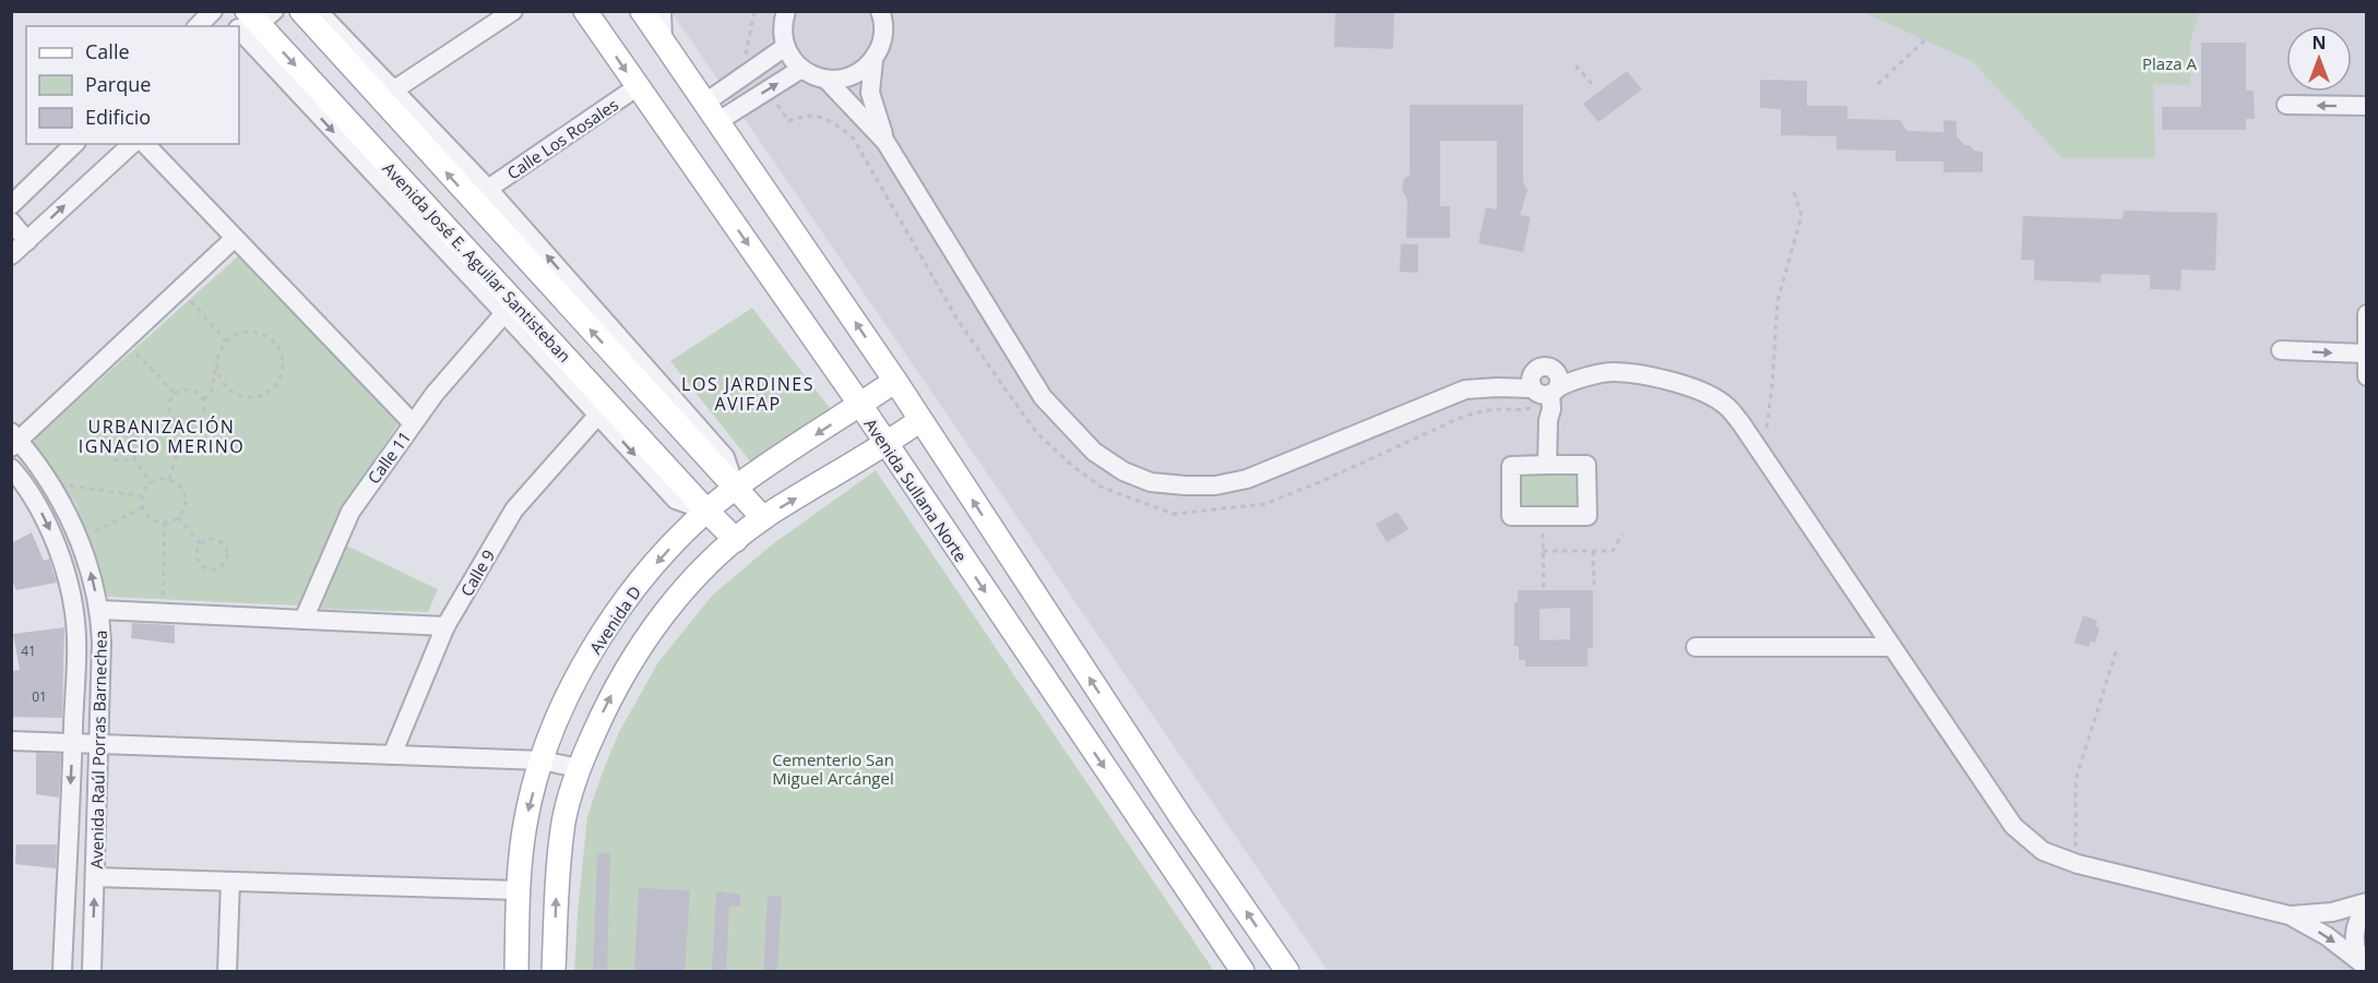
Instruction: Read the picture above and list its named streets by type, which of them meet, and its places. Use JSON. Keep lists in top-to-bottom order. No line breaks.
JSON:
{"streets":{"main road":["Avenida José E. Aguilar Santisteban","Avenida Sullana Norte","Avenida D"],"street":["Calle Los Rosales","Calle 11","Calle 9","Avenida Raúl Porras Barnechea"]},"crossings":[["Calle Los Rosales","Avenida Sullana Norte"],["Avenida José E. Aguilar Santisteban","Calle 11"],["Avenida José E. Aguilar Santisteban","Calle 9"],["Avenida José E. Aguilar Santisteban","Avenida D"],["Avenida Sullana Norte","Avenida D"]],"districts":["LOS JARDINES AVIFAP","URBANIZACIÓN IGNACIO MERINO"],"parks":["Plaza A","Cementerio San Miguel Arcángel"],"house_numbers":["41","01"],"legend":["Calle","Parque","Edificio"],"north":"top"}
